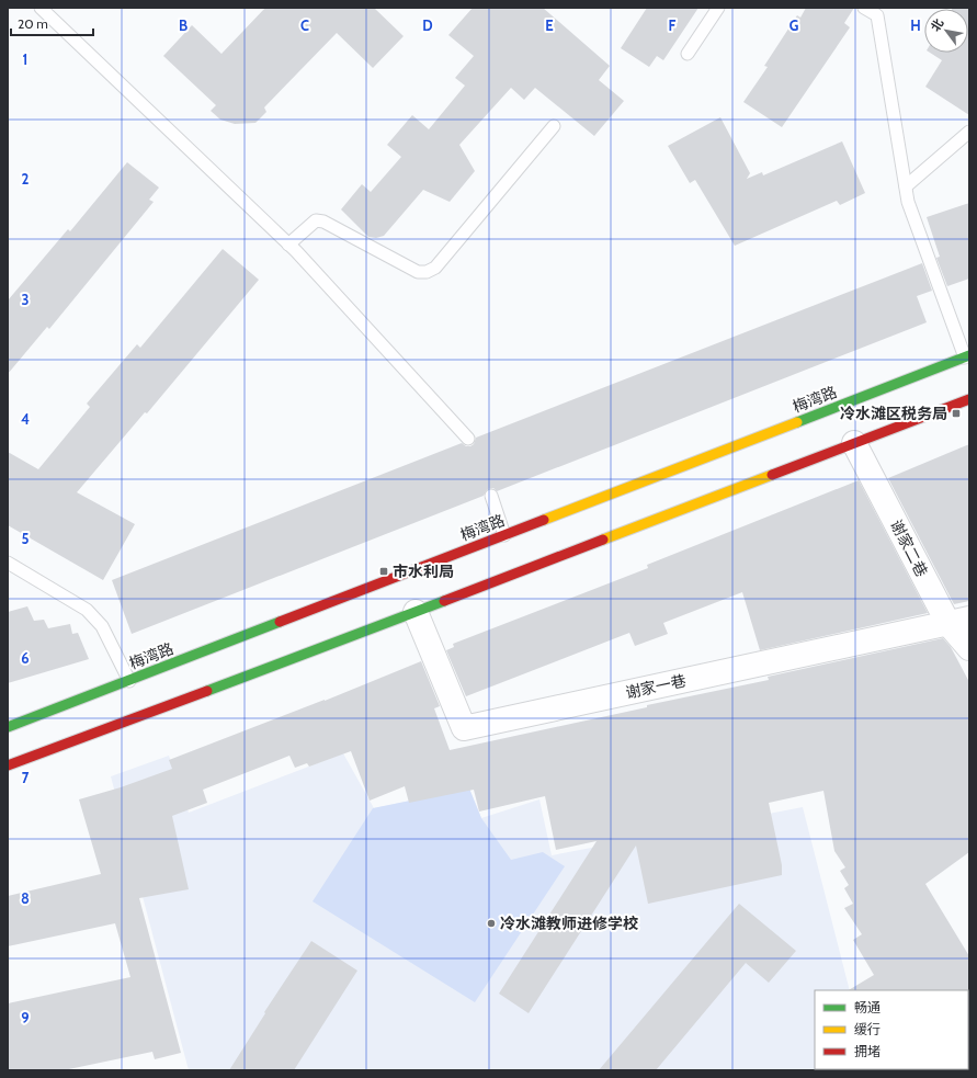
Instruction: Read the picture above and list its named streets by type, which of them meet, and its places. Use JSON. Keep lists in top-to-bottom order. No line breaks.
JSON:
{"streets":{"street":["梅湾路","谢家二巷","谢家一巷"]},"crossings":[["谢家二巷","谢家一巷"]],"places":{"transit":["冷水滩区税务局","市水利局"],"other":["冷水滩教师进修学校"]},"legend":["畅通","缓行","拥堵"],"scale_bar":"20 m","north":"top left","grid":{"columns":["B","C","D","E","F","G","H"],"rows":["1","2","3","4","5","6","7","8","9"]}}
